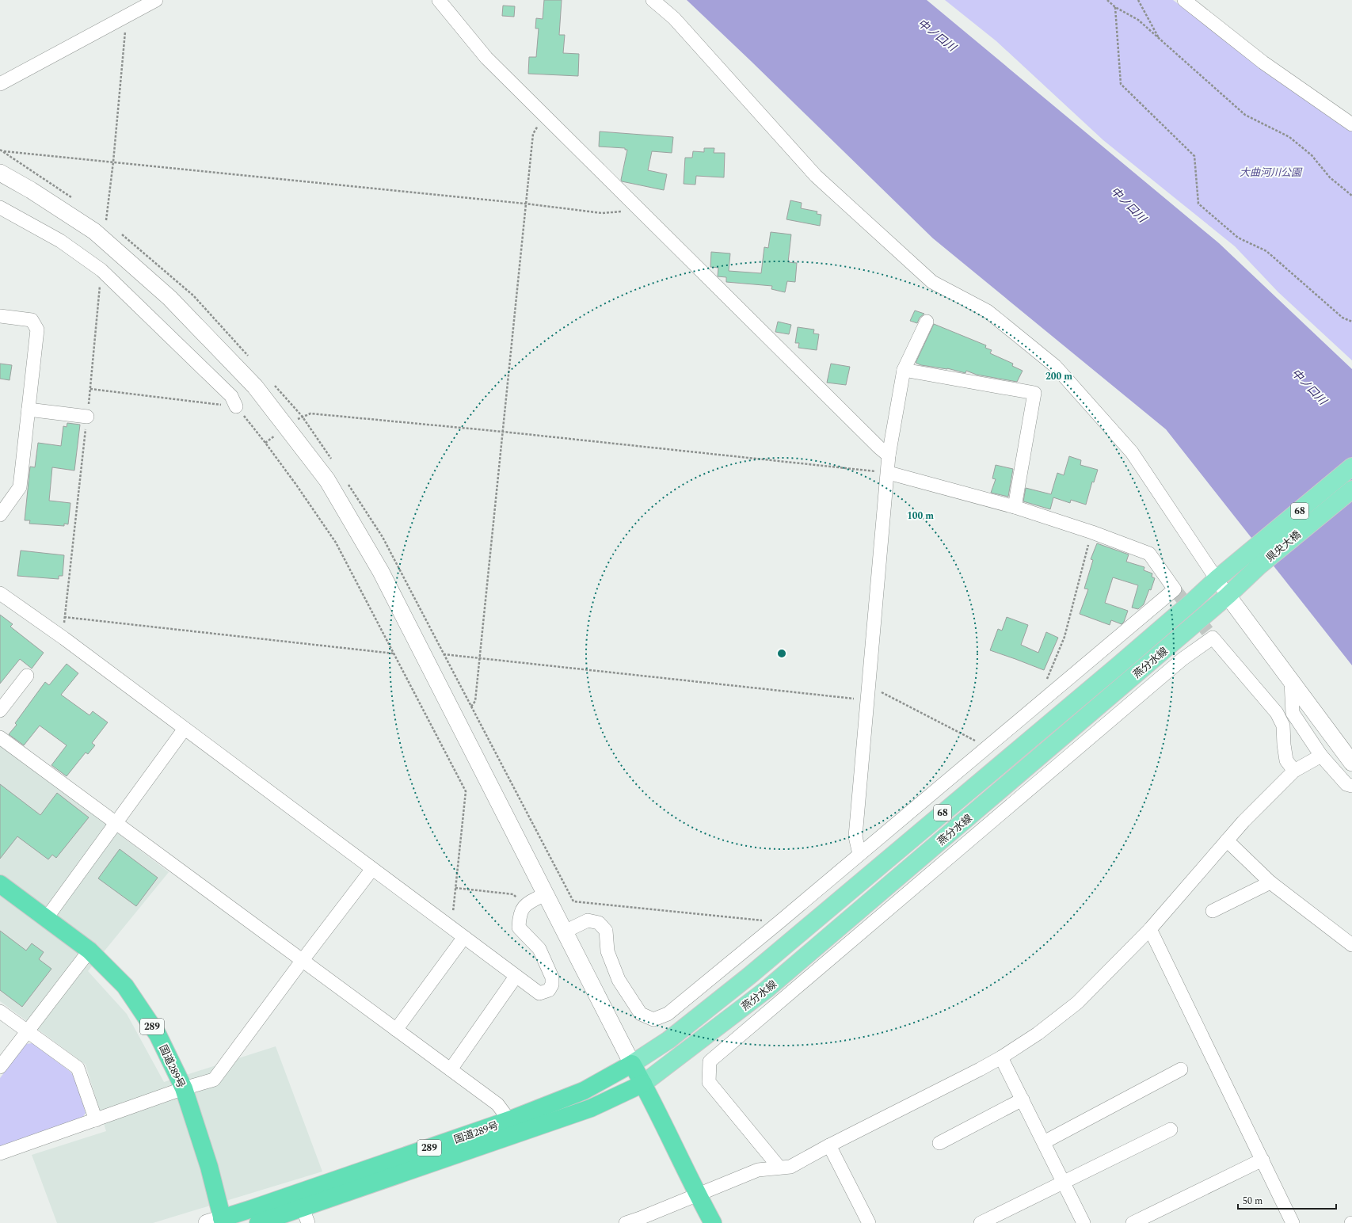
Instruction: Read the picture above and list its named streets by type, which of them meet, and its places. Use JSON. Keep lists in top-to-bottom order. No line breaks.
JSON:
{"streets":{"highway":["289","国道289号"],"main road":["68","県央大橋","燕分水線"]},"crossings":[["県央大橋","燕分水線"],["燕分水線","国道289号"]],"water":["中ノ口川"],"parks":["大曲河川公園"],"scale_bar":"50 m","rings":["200 m","100 m"]}
